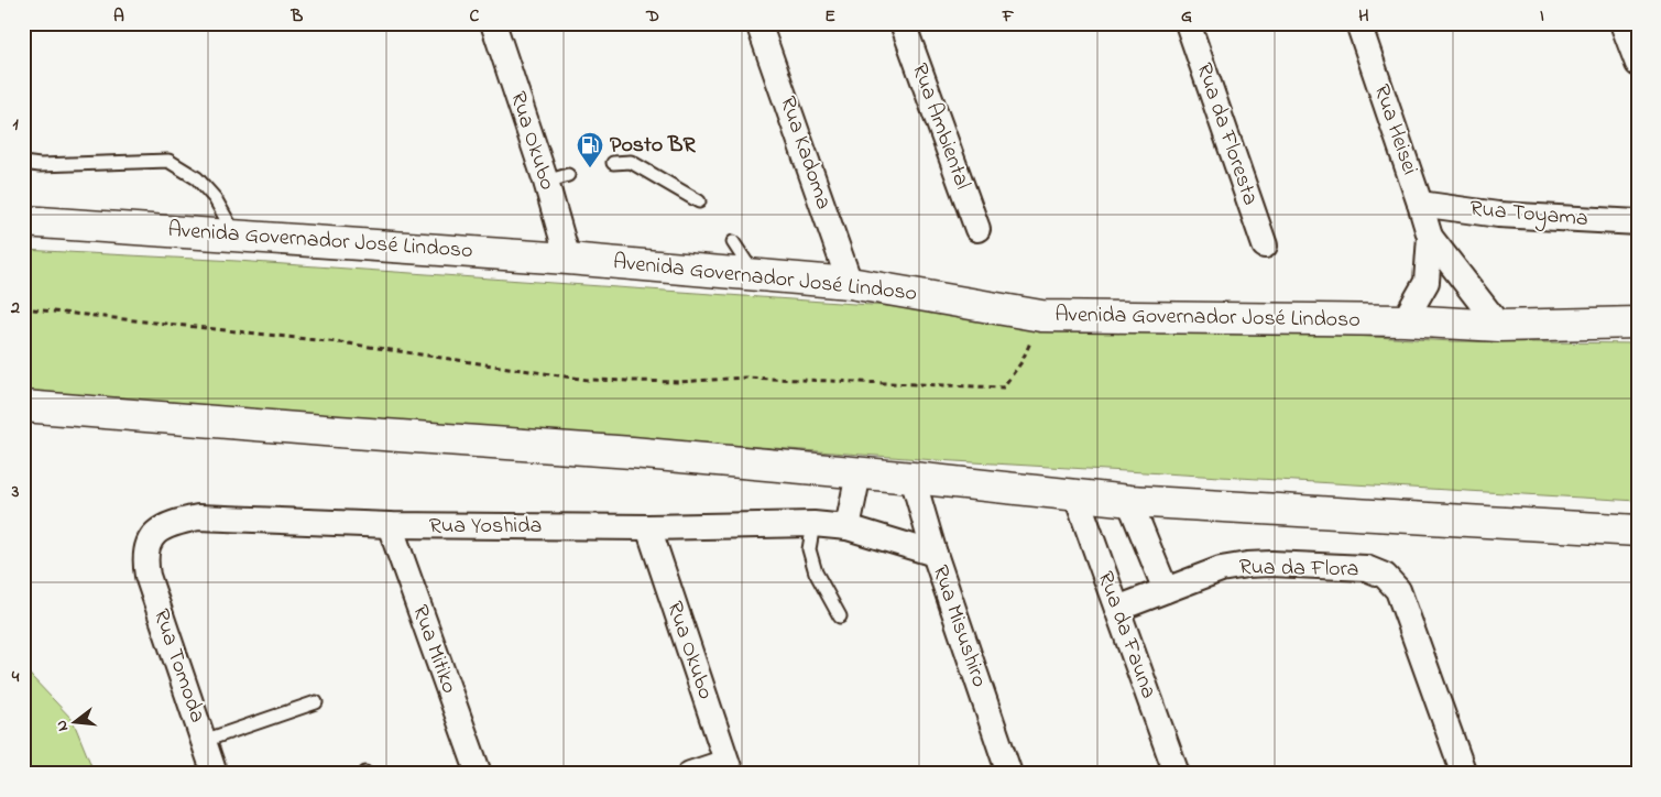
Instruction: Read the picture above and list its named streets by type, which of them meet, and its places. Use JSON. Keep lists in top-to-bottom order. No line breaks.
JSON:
{"streets":{"main road":["Avenida Governador José Lindoso"],"street":["Rua Ambiental","Rua Heisei","Rua da Floresta","Rua Okubo","Rua Kadoma","Rua Toyama","Rua Yoshida","Rua da Flora","Rua Misushiro","Rua da Fauna","Rua Mitiko","Rua Tomoda"]},"crossings":[["Rua Heisei","Rua Toyama"],["Rua Heisei","Avenida Governador José Lindoso"],["Rua Okubo","Avenida Governador José Lindoso"],["Rua Okubo","Rua Yoshida"],["Rua Kadoma","Avenida Governador José Lindoso"],["Rua Yoshida","Rua Misushiro"],["Rua Yoshida","Rua Mitiko"],["Rua Yoshida","Rua Tomoda"],["Rua da Flora","Rua da Fauna"]],"places":{"fuel station":["Posto BR"]},"north":"left","grid":{"columns":["A","B","C","D","E","F","G","H","I"],"rows":["1","2","3","4"]}}
